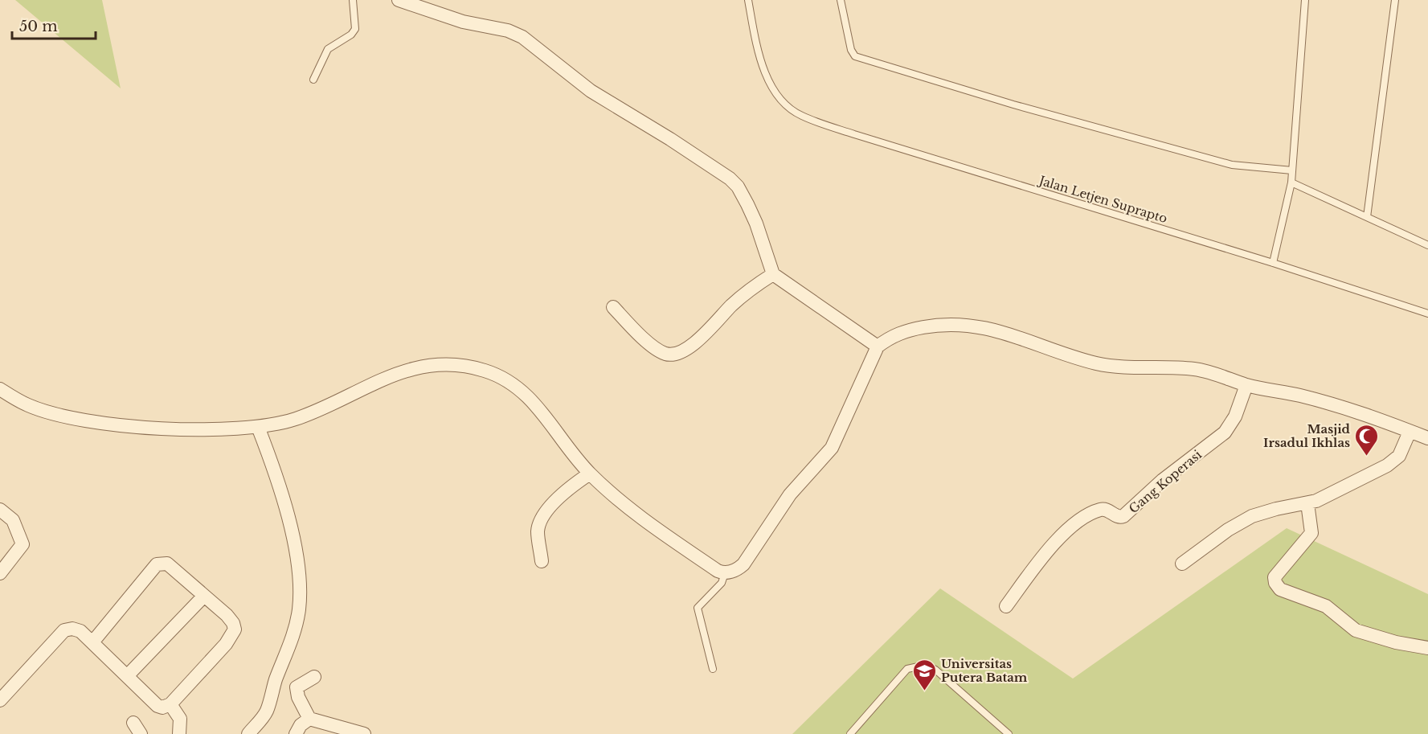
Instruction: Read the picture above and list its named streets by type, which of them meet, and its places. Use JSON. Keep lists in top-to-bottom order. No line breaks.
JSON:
{"streets":{"street":["Gang Koperasi"],"lane":["Jalan Letjen Suprapto"]},"places":{"mosque":["Masjid Irsadul Ikhlas"],"school or university":["Universitas Putera Batam"]},"scale_bar":"50 m"}
